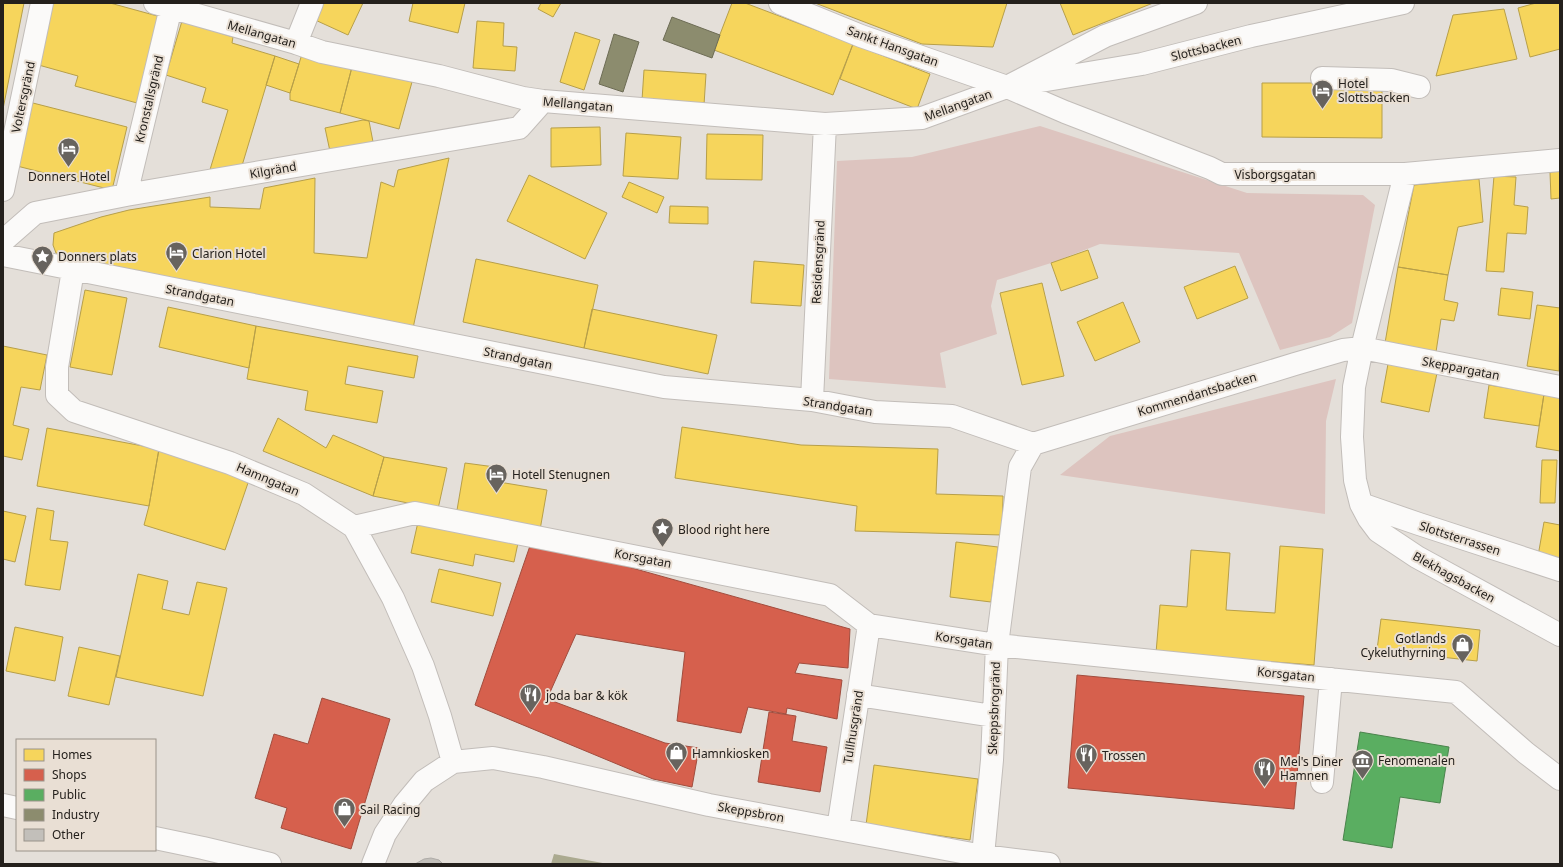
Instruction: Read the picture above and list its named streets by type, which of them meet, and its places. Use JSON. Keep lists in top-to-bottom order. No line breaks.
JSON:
{"streets":{"street":["Mellangatan","Sankt Hansgatan","Slottsbacken","Voltersgränd","Kronstallsgränd","Kilgränd","Visborgsgatan","Residensgränd","Strandgatan","Skeppargatan","Kommendantsbacken","Hamngatan","Slottsterrassen","Korsgatan","Blekhagsbacken","Skeppsbrogränd","Tullhusgränd","Skeppsbron"]},"crossings":[["Mellangatan","Sankt Hansgatan"],["Mellangatan","Slottsbacken"],["Mellangatan","Kronstallsgränd"],["Mellangatan","Kilgränd"],["Mellangatan","Visborgsgatan"],["Mellangatan","Residensgränd"],["Sankt Hansgatan","Slottsbacken"],["Sankt Hansgatan","Visborgsgatan"],["Slottsbacken","Visborgsgatan"],["Kronstallsgränd","Kilgränd"],["Residensgränd","Strandgatan"],["Strandgatan","Kommendantsbacken"],["Strandgatan","Hamngatan"],["Strandgatan","Skeppsbrogränd"],["Skeppargatan","Kommendantsbacken"],["Kommendantsbacken","Skeppsbrogränd"],["Hamngatan","Korsgatan"],["Hamngatan","Skeppsbron"],["Slottsterrassen","Blekhagsbacken"],["Korsgatan","Skeppsbrogränd"],["Korsgatan","Tullhusgränd"],["Skeppsbrogränd","Skeppsbron"],["Tullhusgränd","Skeppsbron"]],"places":{"hotel":["Hotel Slottsbacken","Donners Hotel","Clarion Hotel","Hotell Stenugnen"],"place":["Donners plats","Blood right here"],"shop":["Gotlands Cykeluthyrning","Hamnkiosken","Sail Racing"],"restaurant":["joda bar & kök","Trossen","Mel's Diner Hamnen"],"museum":["Fenomenalen"]},"legend":["Homes","Shops","Public","Industry","Other"]}
